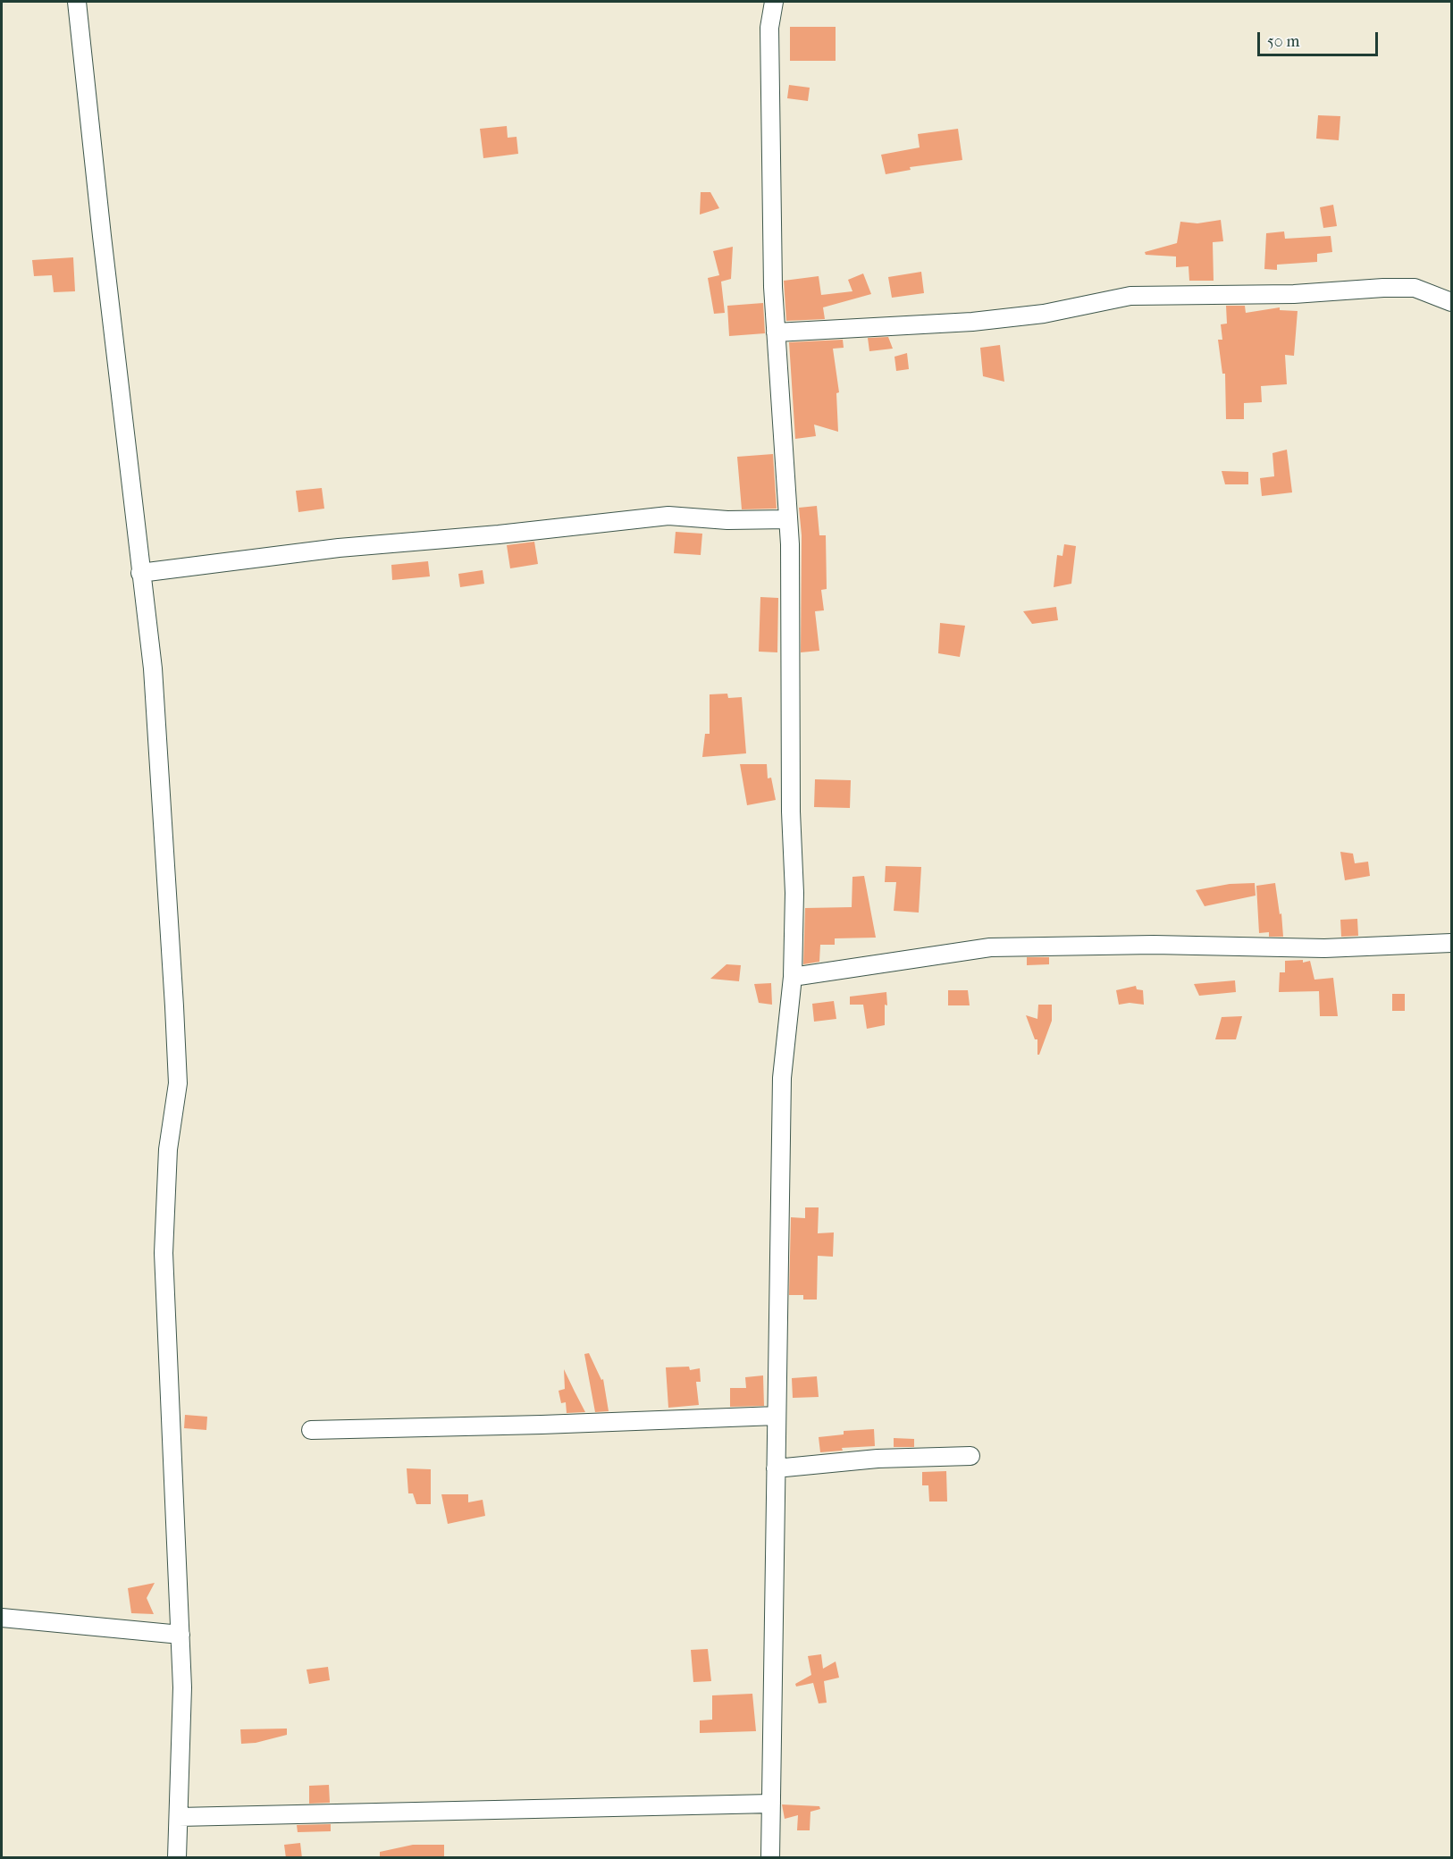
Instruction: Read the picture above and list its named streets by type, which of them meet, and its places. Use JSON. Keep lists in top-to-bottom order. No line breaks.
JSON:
{"scale_bar":"50 m"}
